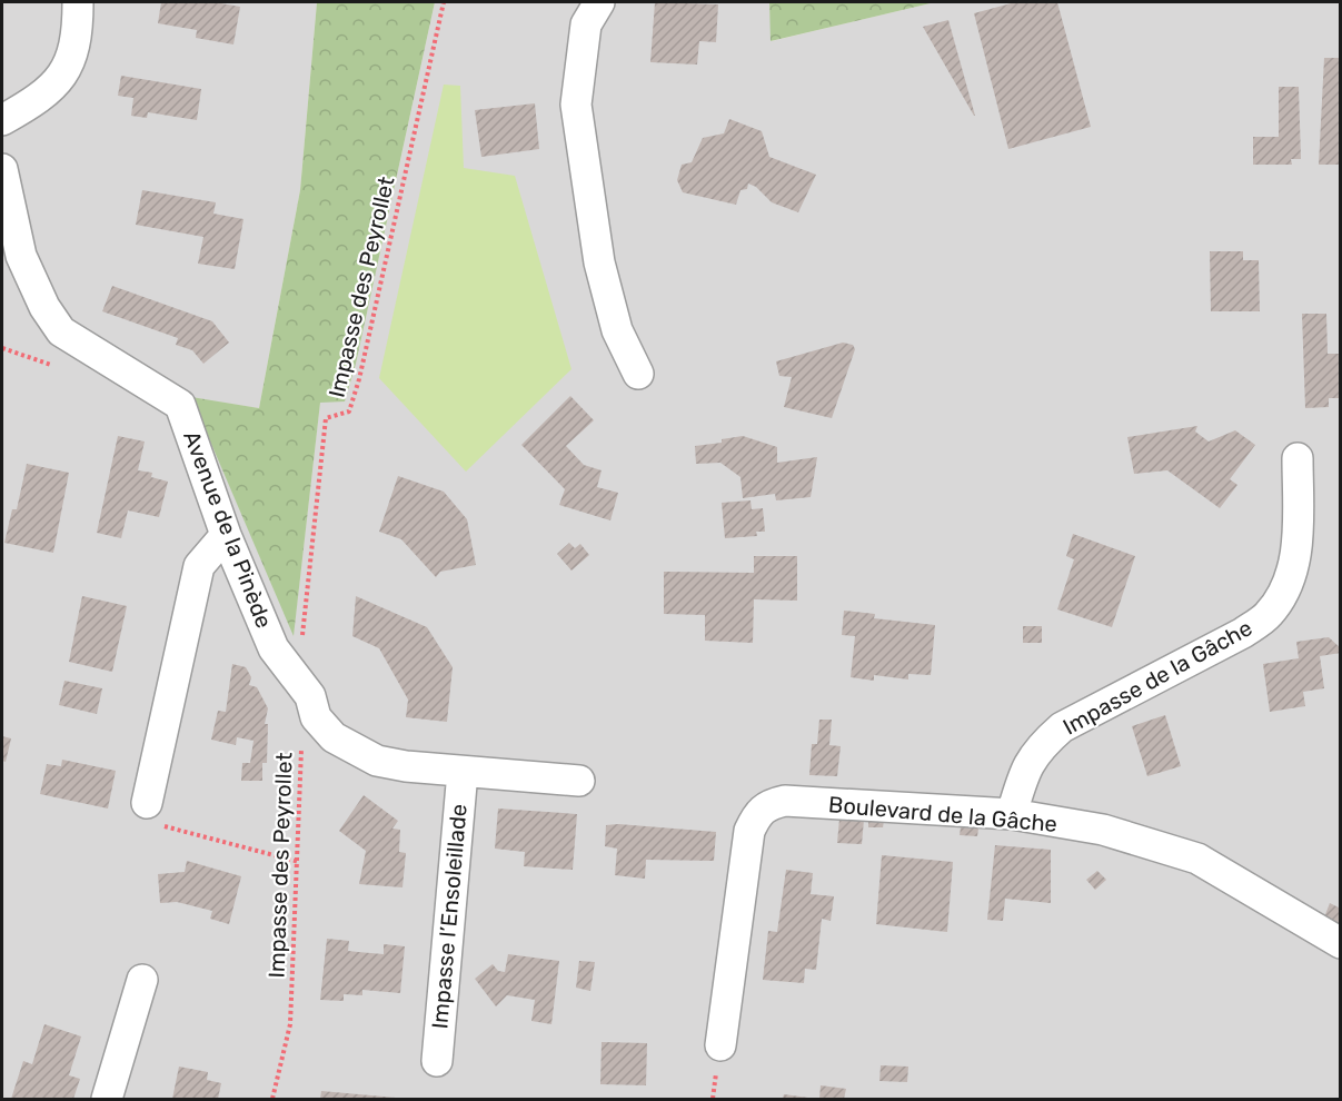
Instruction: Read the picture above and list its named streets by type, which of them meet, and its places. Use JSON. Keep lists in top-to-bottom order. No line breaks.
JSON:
{"streets":{"street":["Avenue de la Pinède","Impasse de la Gâche","Boulevard de la Gâche","Impasse l’Ensoleillade"],"path":["Impasse des Peyrollet"]},"crossings":[["Impasse des Peyrollet","Avenue de la Pinède"],["Avenue de la Pinède","Impasse l’Ensoleillade"],["Impasse de la Gâche","Boulevard de la Gâche"]]}
